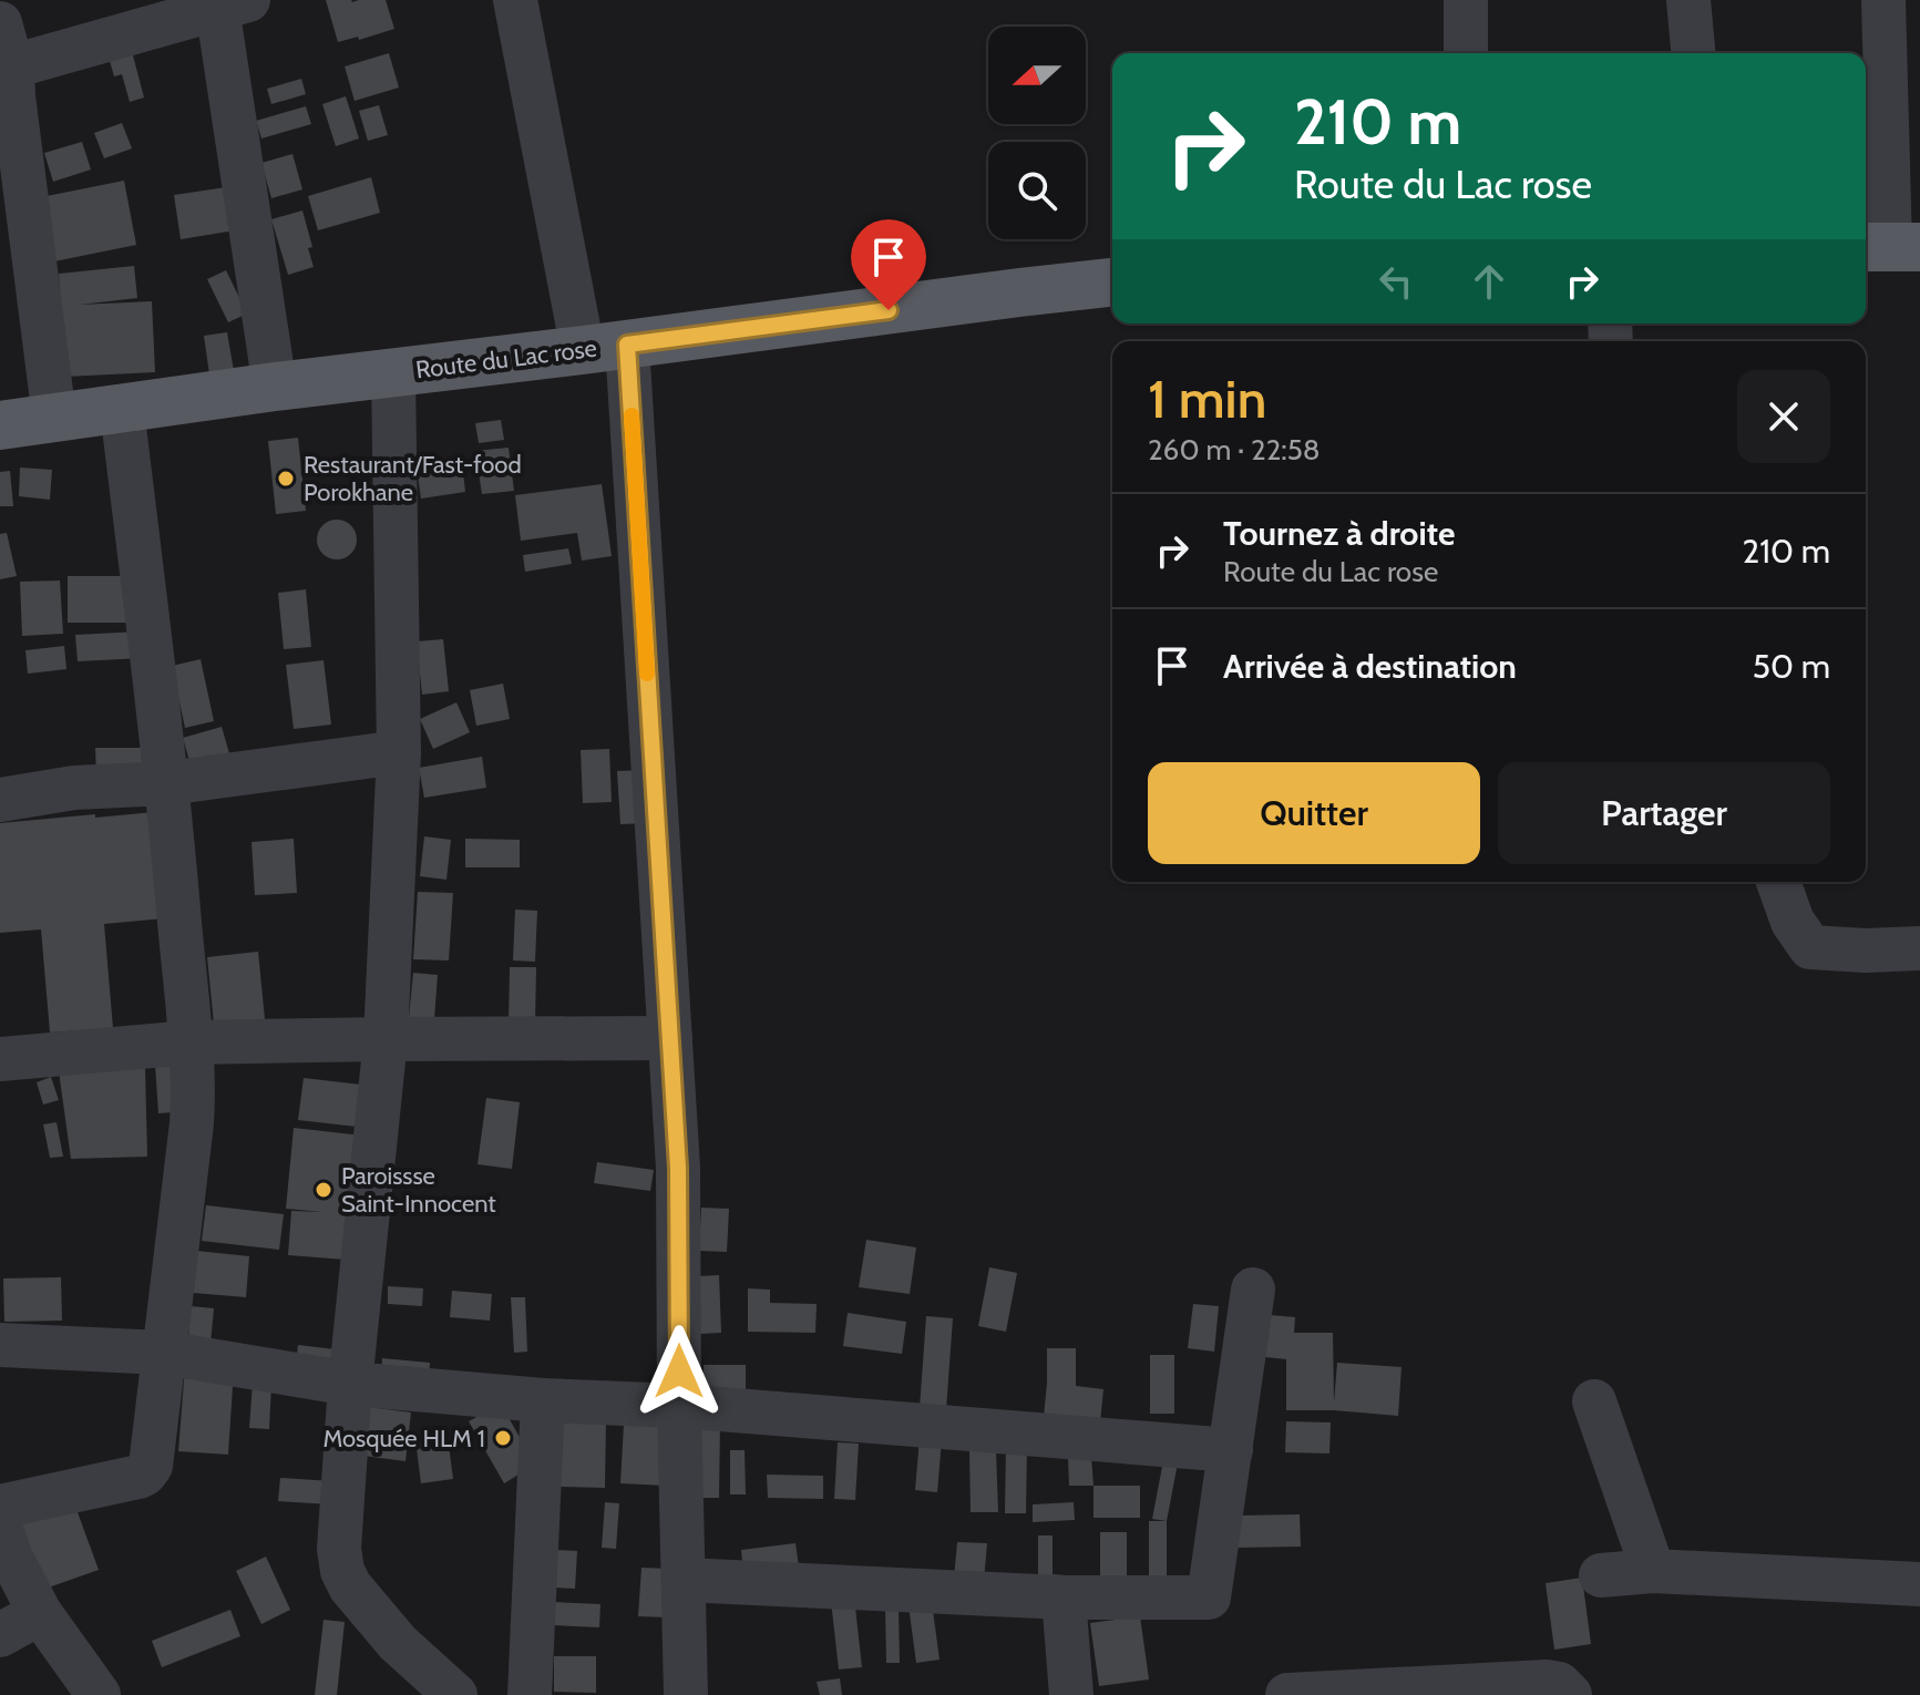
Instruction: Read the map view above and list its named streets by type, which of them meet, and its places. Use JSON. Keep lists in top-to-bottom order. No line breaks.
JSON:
{"streets":{"main road":["Route du Lac rose"]},"places":["Restaurant/Fast-food Porokhane","Paroissse Saint-Innocent","Mosquée HLM 1"],"north":"left","page":{"turn":["210 m","Route du Lac rose"],"heading":["1 min","260 m · 22:58"],"list":[{"name":"Tournez à droite","note":"Route du Lac rose","value":"210 m"},{"name":"Arrivée à destination","value":"50 m"}],"buttons":["Quitter","Partager"]}}
